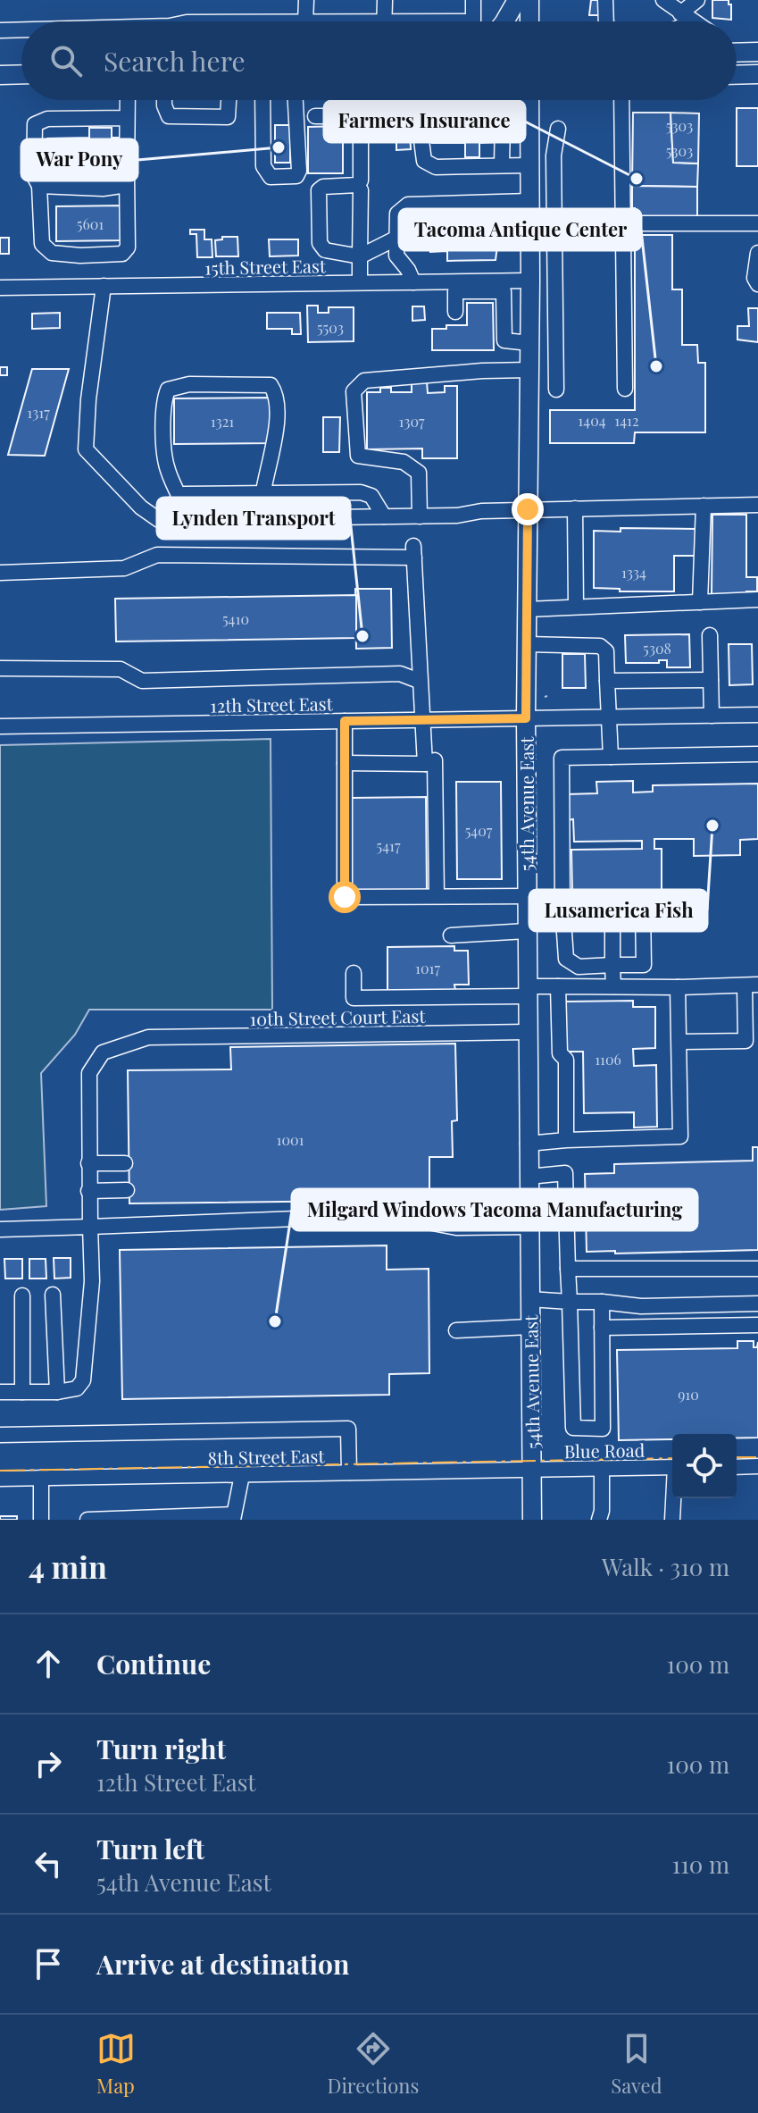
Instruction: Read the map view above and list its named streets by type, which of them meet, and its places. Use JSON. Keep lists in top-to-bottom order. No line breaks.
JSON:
{"streets":{"main road":["54th Avenue East"],"street":["15th Street East","12th Street East","10th Street Court East","Blue Road","8th Street East"]},"crossings":[["15th Street East","54th Avenue East"],["12th Street East","54th Avenue East"],["54th Avenue East","10th Street Court East"],["54th Avenue East","Blue Road"],["54th Avenue East","8th Street East"],["Blue Road","8th Street East"]],"places":["War Pony","Farmers Insurance","Tacoma Antique Center","Lynden Transport","Lusamerica Fish","Milgard Windows Tacoma Manufacturing"],"house_numbers":["5303","5303","5601","5503","1317","1404","1412","1321","1307","1334","5410","5308","5407","5417","1017","1106","1001","910"],"page":{"search":"Search here","heading":["4 min","Walk · 310 m"],"list":[["Continue","100 m"],["Turn right","12th Street East","100 m"],["Turn left","54th Avenue East","110 m"],"Arrive at destination"],"nav":["Map","Directions","Saved"]}}
